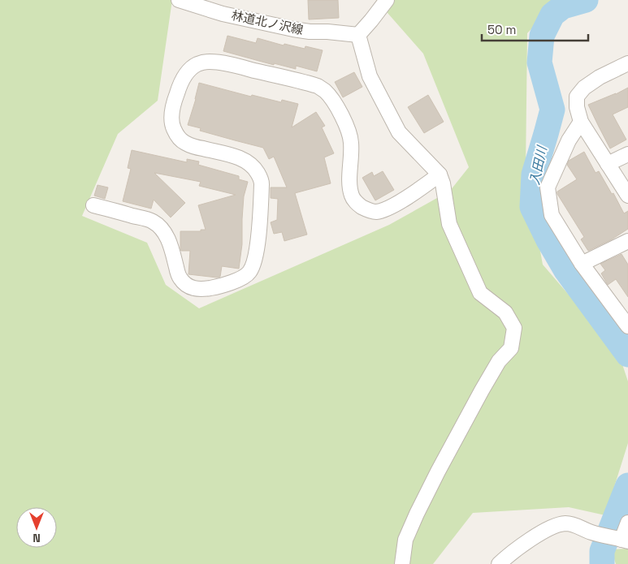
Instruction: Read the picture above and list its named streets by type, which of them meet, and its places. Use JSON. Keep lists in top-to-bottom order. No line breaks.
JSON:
{"streets":{"street":["林道北ノ沢線"]},"water":["入田川"],"scale_bar":"50 m","north":"bottom"}
